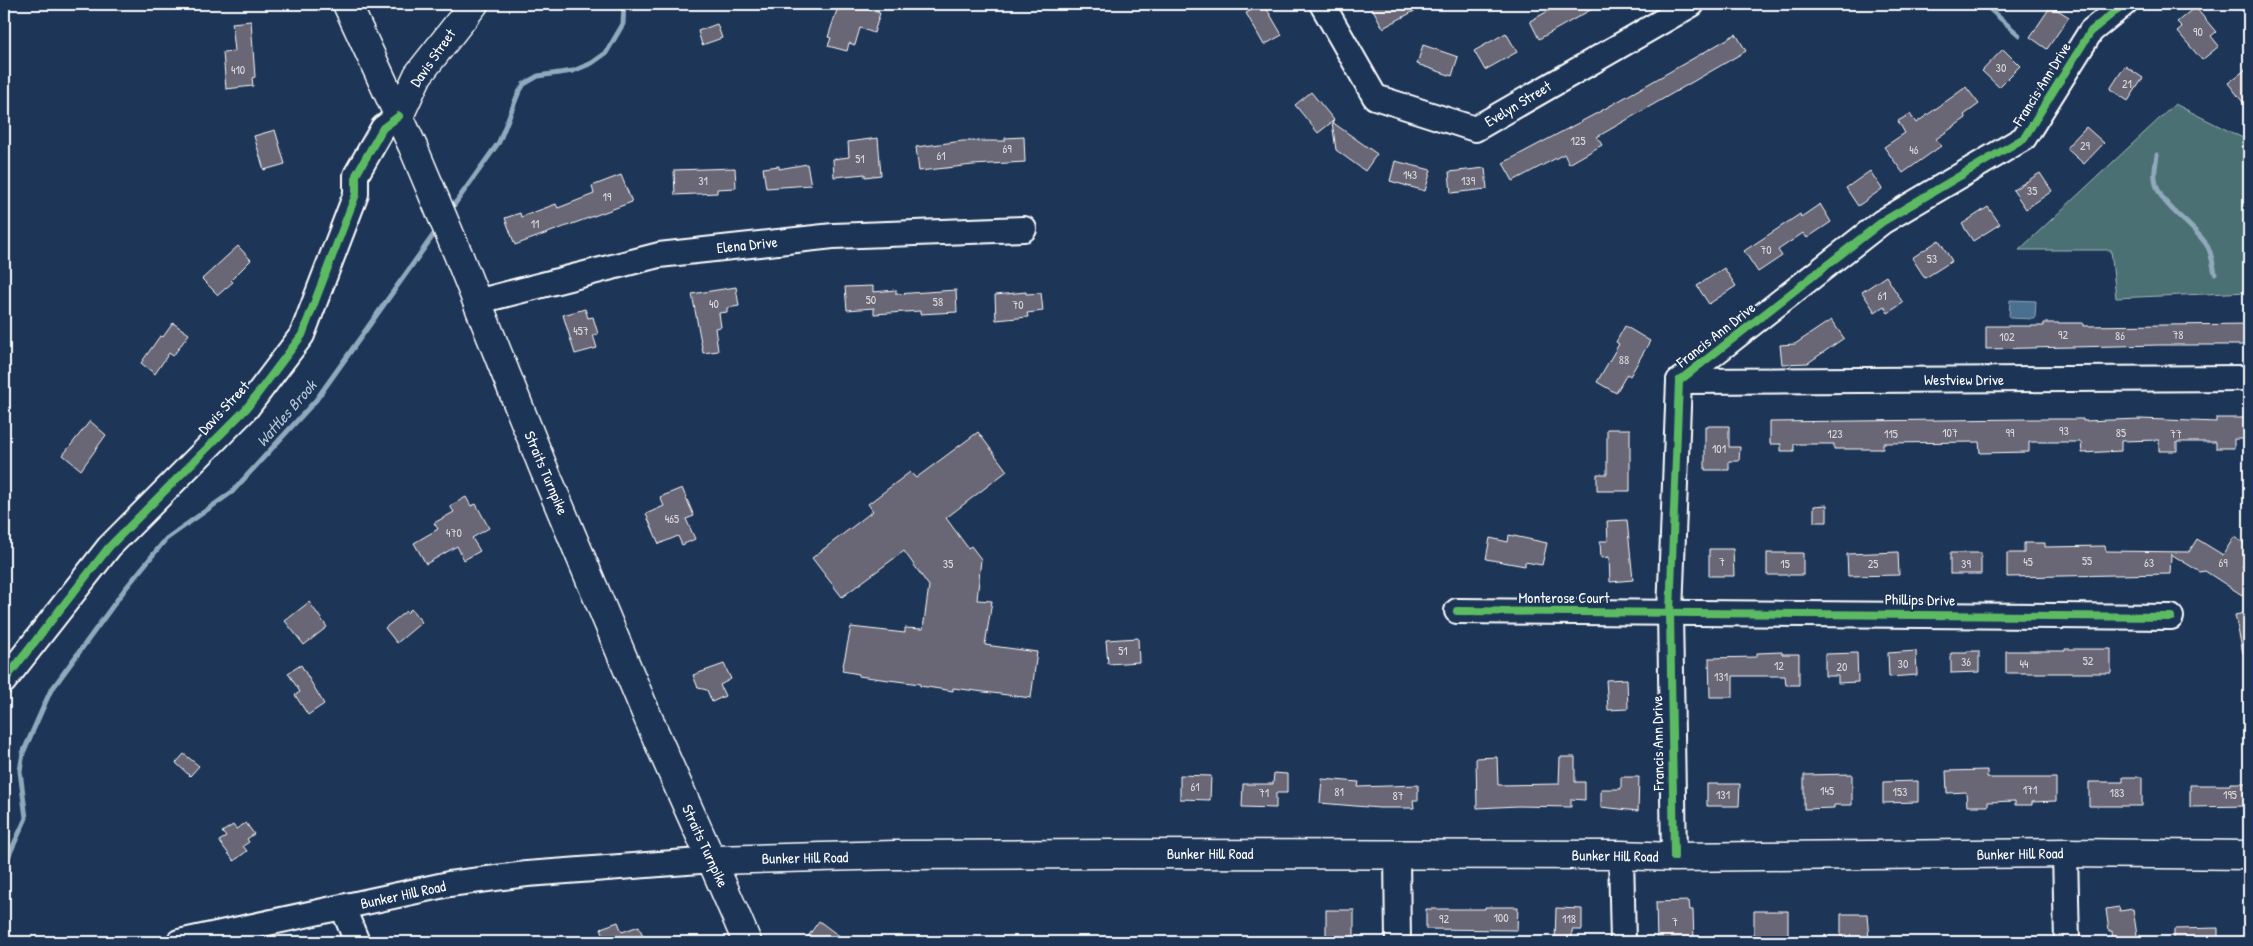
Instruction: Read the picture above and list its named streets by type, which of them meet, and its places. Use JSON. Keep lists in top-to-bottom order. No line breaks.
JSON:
{"streets":{"main road":["Davis Street","Straits Turnpike","Bunker Hill Road"],"street":["Francis Ann Drive","Evelyn Street","Elena Drive","Westview Drive","Monterose Court","Phillips Drive"]},"crossings":[["Davis Street","Straits Turnpike"],["Francis Ann Drive","Westview Drive"],["Francis Ann Drive","Monterose Court"],["Francis Ann Drive","Phillips Drive"],["Francis Ann Drive","Bunker Hill Road"],["Elena Drive","Straits Turnpike"],["Straits Turnpike","Bunker Hill Road"],["Monterose Court","Phillips Drive"]],"water":["Wattles Brook"],"house_numbers":["90","30","410","21","125","29","69","46","61","51","143","31","139","35","19","11","70","53","61","50","58","40","70","457","92","78","86","102","88","93","107","99","85","123","115","77","101","465","470","55","7","45","63","69","35","15","25","39","51","52","36","30","44","12","20","131","61","171","145","81","153","71","183","131","195","87","100","92","118","7"]}
